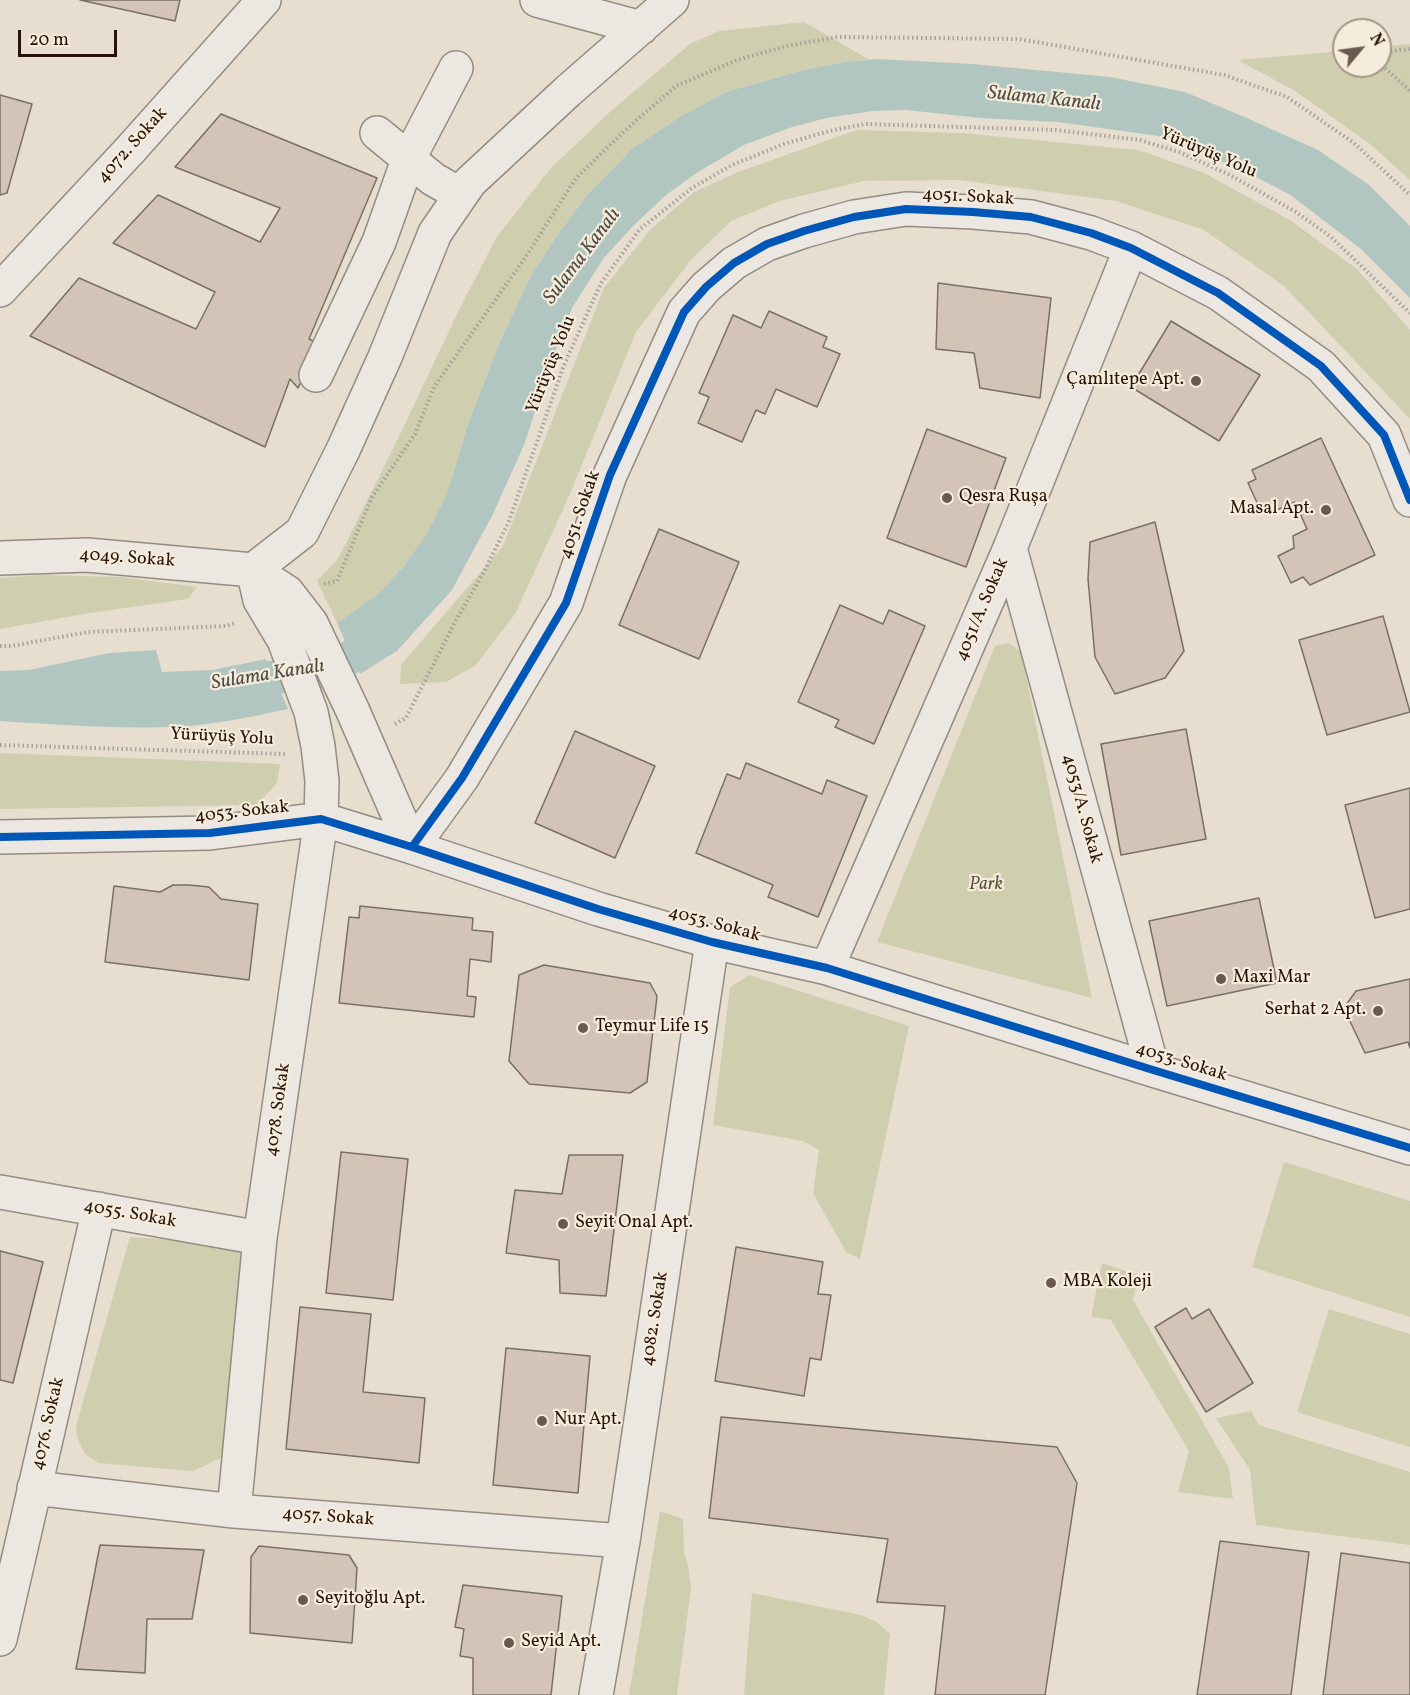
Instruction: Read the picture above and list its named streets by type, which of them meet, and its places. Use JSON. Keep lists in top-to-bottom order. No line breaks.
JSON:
{"streets":{"street":["4072. Sokak","4051. Sokak","4049. Sokak","4051/A. Sokak","4053/A. Sokak","4053. Sokak","4078. Sokak","4055. Sokak","4082. Sokak","4076. Sokak","4057. Sokak"],"path":["Yürüyüş Yolu"]},"crossings":[["Yürüyüş Yolu","4078. Sokak"],["4051. Sokak","4051/A. Sokak"],["4051. Sokak","4053. Sokak"],["4051/A. Sokak","4053/A. Sokak"],["4051/A. Sokak","4053. Sokak"],["4053/A. Sokak","4053. Sokak"],["4053. Sokak","4078. Sokak"],["4053. Sokak","4082. Sokak"],["4078. Sokak","4055. Sokak"],["4078. Sokak","4057. Sokak"],["4055. Sokak","4076. Sokak"],["4082. Sokak","4057. Sokak"],["4076. Sokak","4057. Sokak"]],"water":["Sulama Kanalı"],"parks":["Park"],"places":["Çamlıtepe Apt.","Qesra Ruşa","Masal Apt.","Maxi Mar","Serhat 2 Apt.","Teymur Life 15","Seyit Onal Apt.","MBA Koleji","Nur Apt.","Seyitoğlu Apt.","Seyid Apt."],"scale_bar":"20 m","north":"top right"}
